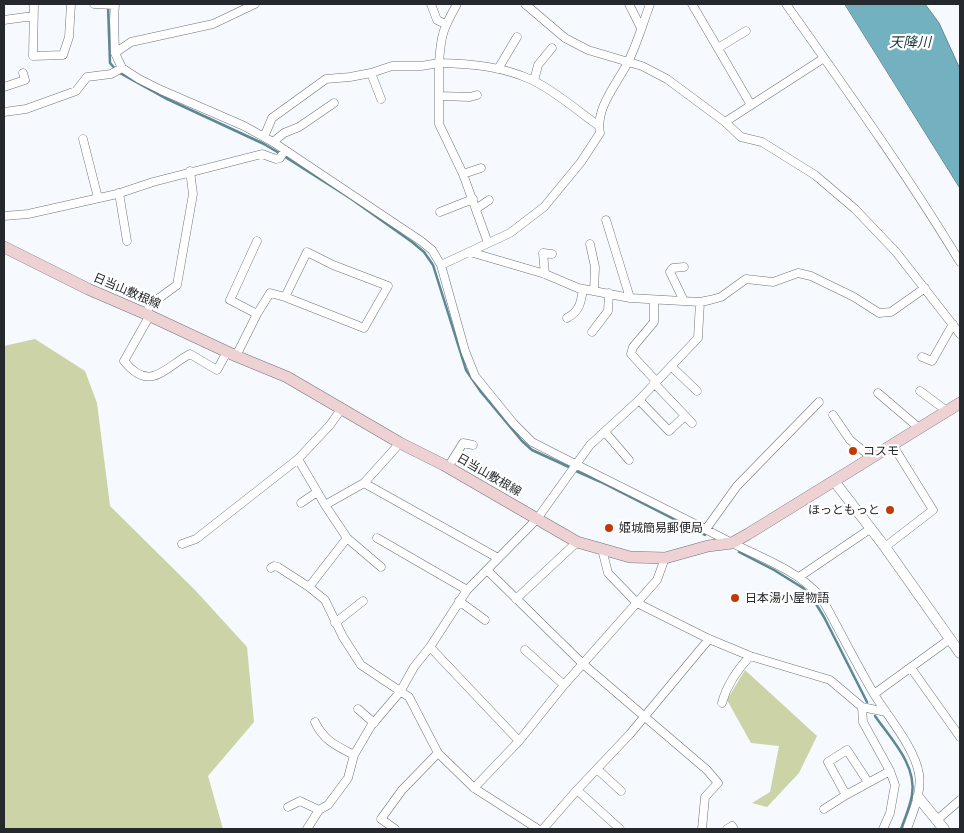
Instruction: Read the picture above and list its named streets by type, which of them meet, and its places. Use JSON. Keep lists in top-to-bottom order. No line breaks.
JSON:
{"streets":{"main road":["日当山敷根線"]},"water":["天降川"],"places":["コスモ","ほっともっと","姫城簡易郵便局","日本湯小屋物語"]}
